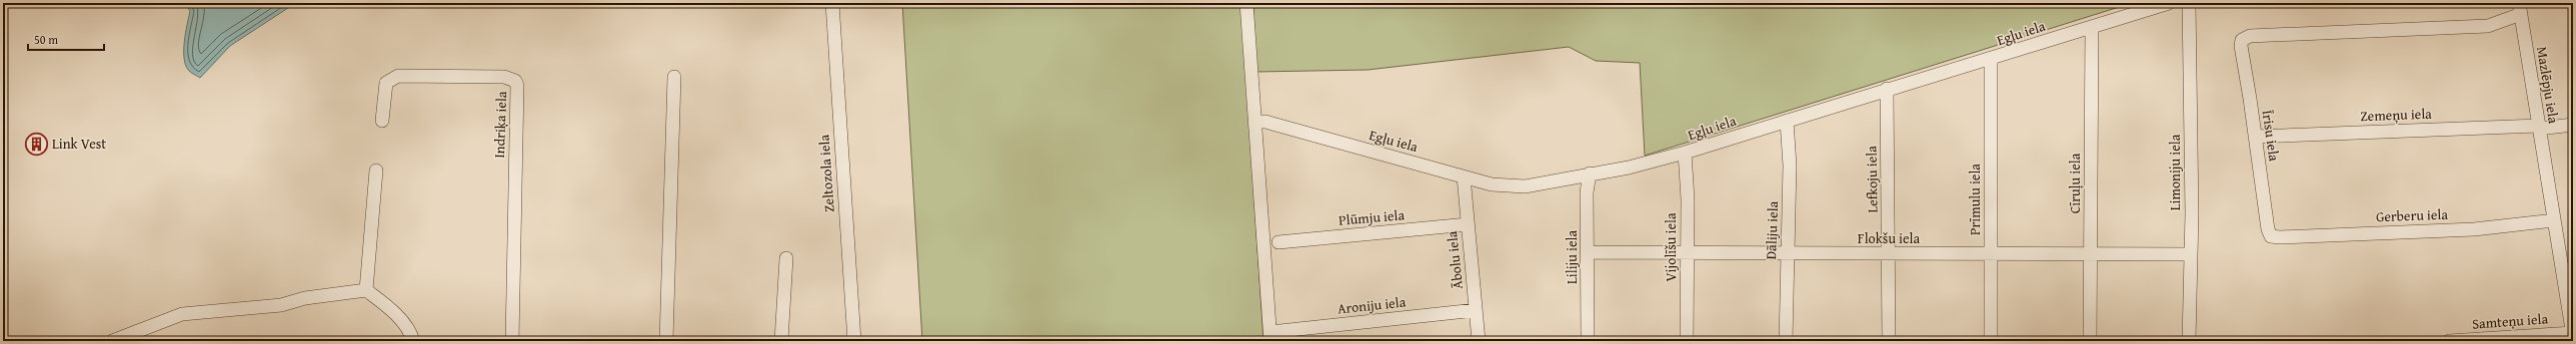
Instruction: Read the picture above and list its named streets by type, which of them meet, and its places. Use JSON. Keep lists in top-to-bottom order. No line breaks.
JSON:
{"streets":{"street":["Egļu iela","Mazlēpju iela","Zemeņu iela","Indriķa iela","Īrisu iela","Limoniju iela","Zeltozola iela","Lefkoju iela","Cīruļu iela","Prīmulu iela","Gerberu iela","Plūmju iela","Dāliju iela","Flokšu iela","Vijolīšu iela","Liliju iela","Ābolu iela","Aroniju iela","Samteņu iela"]},"crossings":[["Egļu iela","Lefkoju iela"],["Egļu iela","Cīruļu iela"],["Egļu iela","Prīmulu iela"],["Egļu iela","Dāliju iela"],["Egļu iela","Vijolīšu iela"],["Egļu iela","Liliju iela"],["Egļu iela","Ābolu iela"],["Mazlēpju iela","Zemeņu iela"],["Mazlēpju iela","Īrisu iela"],["Mazlēpju iela","Gerberu iela"],["Mazlēpju iela","Samteņu iela"],["Zemeņu iela","Īrisu iela"],["Īrisu iela","Gerberu iela"],["Limoniju iela","Flokšu iela"],["Lefkoju iela","Flokšu iela"],["Cīruļu iela","Flokšu iela"],["Prīmulu iela","Flokšu iela"],["Plūmju iela","Ābolu iela"],["Dāliju iela","Flokšu iela"],["Flokšu iela","Vijolīšu iela"],["Flokšu iela","Liliju iela"],["Ābolu iela","Aroniju iela"]],"places":{"building":["Link Vest"]},"scale_bar":"50 m"}
